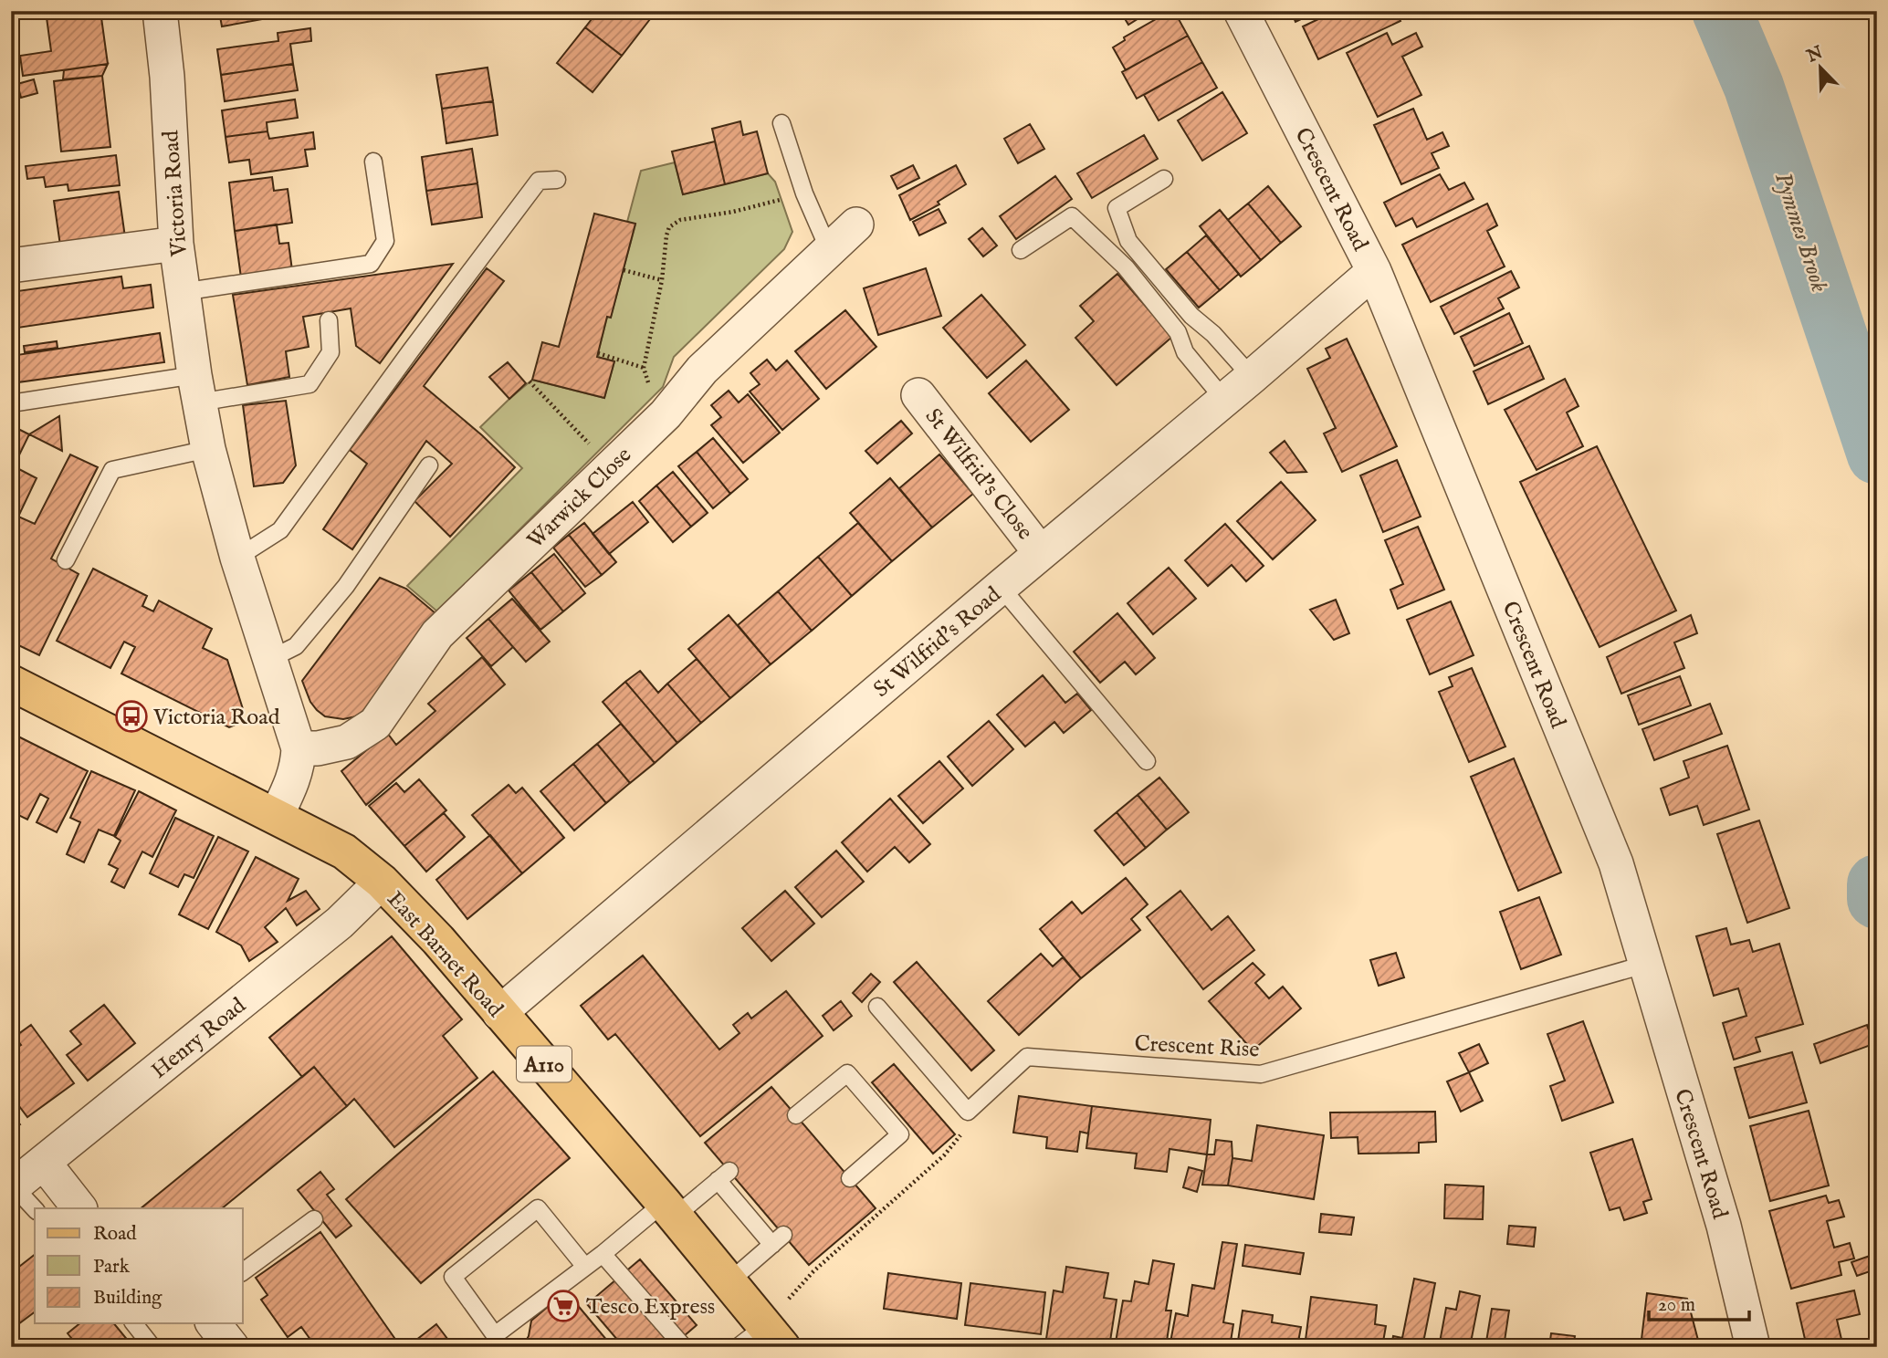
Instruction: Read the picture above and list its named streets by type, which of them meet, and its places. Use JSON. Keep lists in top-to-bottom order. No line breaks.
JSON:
{"streets":{"main road":["East Barnet Road","A110"],"street":["Crescent Road","Victoria Road","St Wilfrid's Close","Warwick Close","St Wilfrid's Road","Henry Road"],"lane":["Crescent Rise"]},"crossings":[["Crescent Road","St Wilfrid's Road"],["Crescent Road","Crescent Rise"],["Victoria Road","Warwick Close"],["Victoria Road","East Barnet Road"],["St Wilfrid's Close","St Wilfrid's Road"],["St Wilfrid's Road","East Barnet Road"],["East Barnet Road","Henry Road"]],"water":["Pymmes Brook"],"places":{"bus stop":["Victoria Road"],"supermarket":["Tesco Express"]},"legend":["Road","Park","Building"],"scale_bar":"20 m","north":"top left"}
